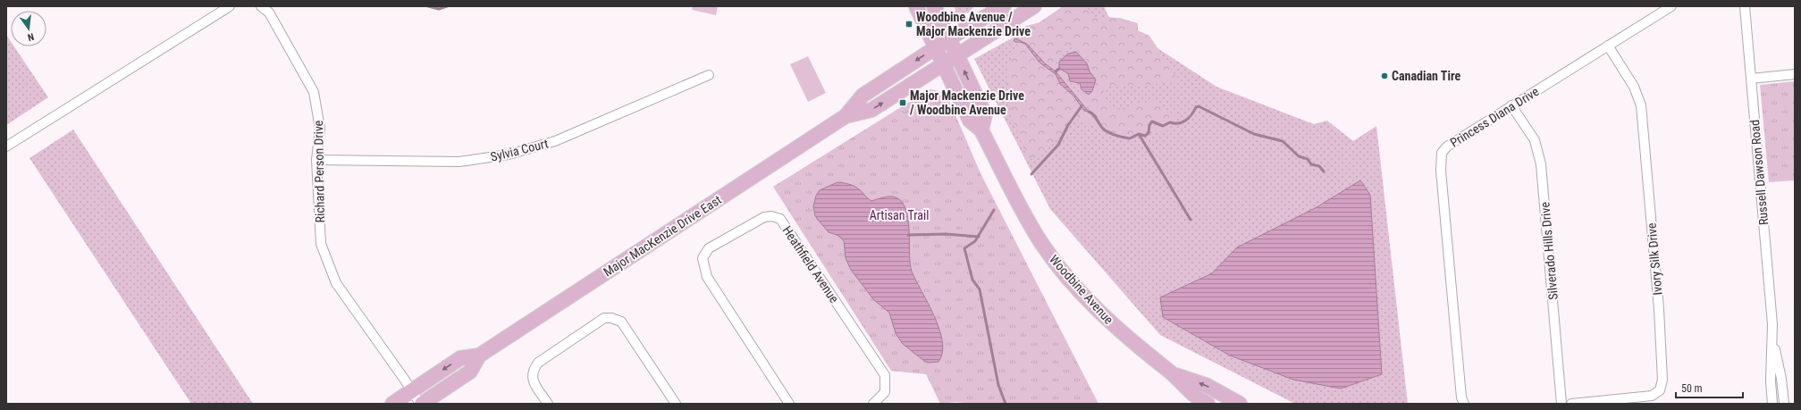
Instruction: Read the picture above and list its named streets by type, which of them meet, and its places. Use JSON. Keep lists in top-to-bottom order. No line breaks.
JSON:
{"streets":{"main road":["Major MacKenzie Drive East","Woodbine Avenue"],"street":["Princess Diana Drive","Sylvia Court","Richard Person Drive","Russell Dawson Road","Silverado Hills Drive","Ivory Silk Drive","Heathfield Avenue"]},"crossings":[["Princess Diana Drive","Silverado Hills Drive"],["Princess Diana Drive","Ivory Silk Drive"],["Sylvia Court","Richard Person Drive"],["Richard Person Drive","Major MacKenzie Drive East"],["Major MacKenzie Drive East","Woodbine Avenue"]],"parks":["Artisan Trail"],"places":{"transit":["Woodbine Avenue / Major Mackenzie Drive","Major Mackenzie Drive / Woodbine Avenue"],"other":["Canadian Tire"]},"scale_bar":"50 m","north":"bottom"}
